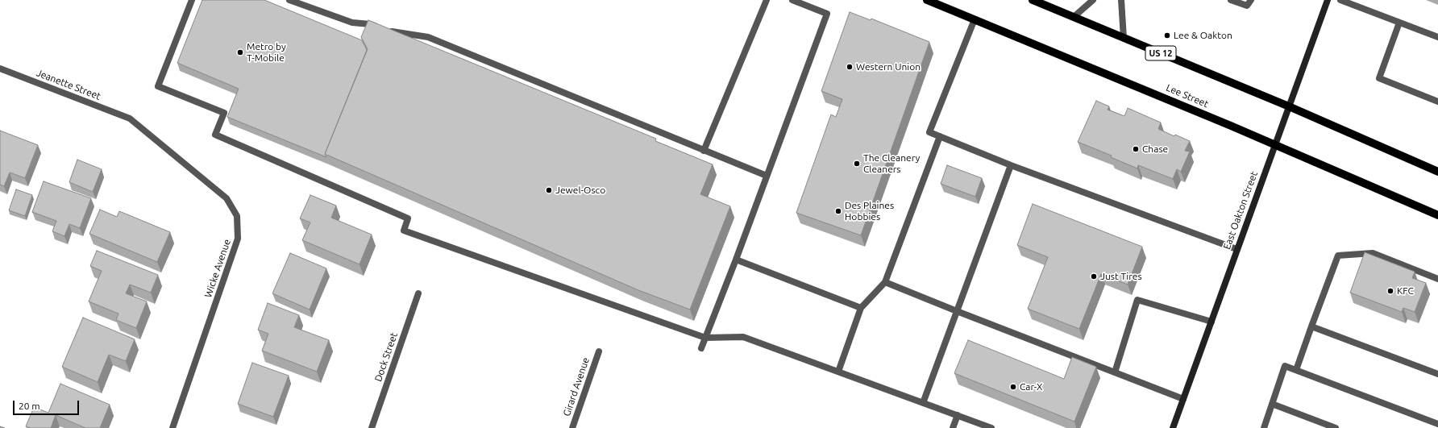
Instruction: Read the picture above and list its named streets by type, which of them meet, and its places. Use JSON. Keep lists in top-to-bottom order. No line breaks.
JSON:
{"streets":{"main road":["US 12","Lee Street","East Oakton Street"],"street":["Jeanette Street","Wicke Avenue","Dock Street","Girard Avenue"]},"crossings":[["US 12","East Oakton Street"],["Jeanette Street","Wicke Avenue"],["Lee Street","East Oakton Street"]],"places":["Lee & Oakton","Metro by T-Mobile","Western Union","Chase","The Cleanery Cleaners","Jewel-Osco","Des Plaines Hobbies","Just Tires","KFC","Car-X"],"scale_bar":"20 m"}
